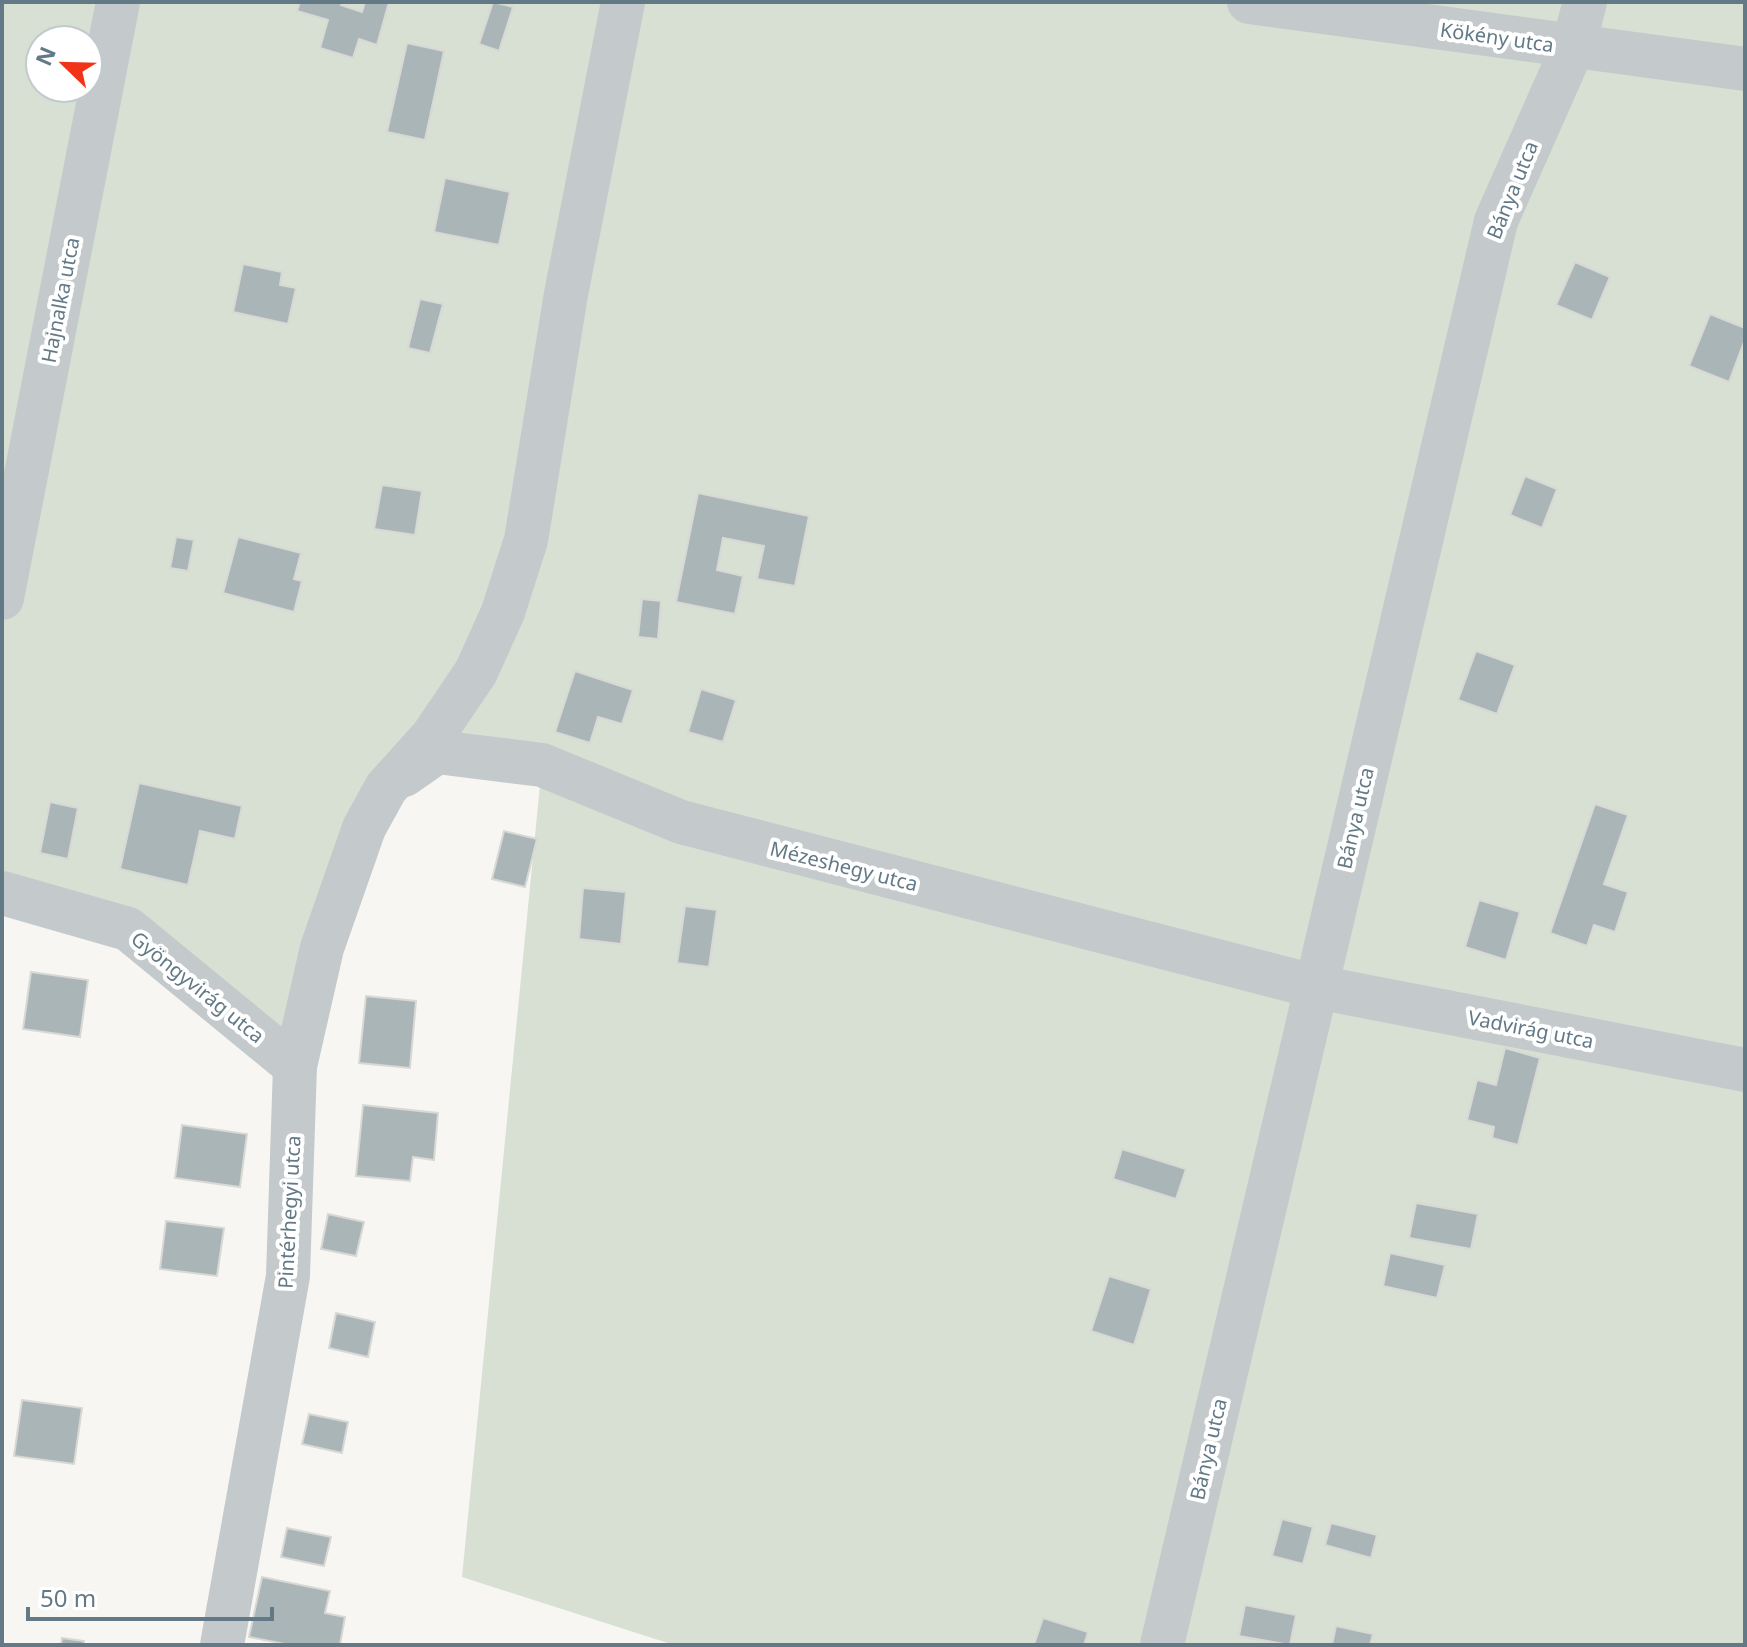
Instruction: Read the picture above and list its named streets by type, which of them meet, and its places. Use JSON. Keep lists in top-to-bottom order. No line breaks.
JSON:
{"streets":{"street":["Kökény utca","Bánya utca","Hajnalka utca","Mézeshegy utca","Gyöngyvirág utca","Vadvirág utca","Pintérhegyi utca"]},"crossings":[["Kökény utca","Bánya utca"],["Bánya utca","Mézeshegy utca"],["Bánya utca","Vadvirág utca"],["Mézeshegy utca","Vadvirág utca"],["Mézeshegy utca","Pintérhegyi utca"],["Gyöngyvirág utca","Pintérhegyi utca"]],"scale_bar":"50 m","north":"top left"}
